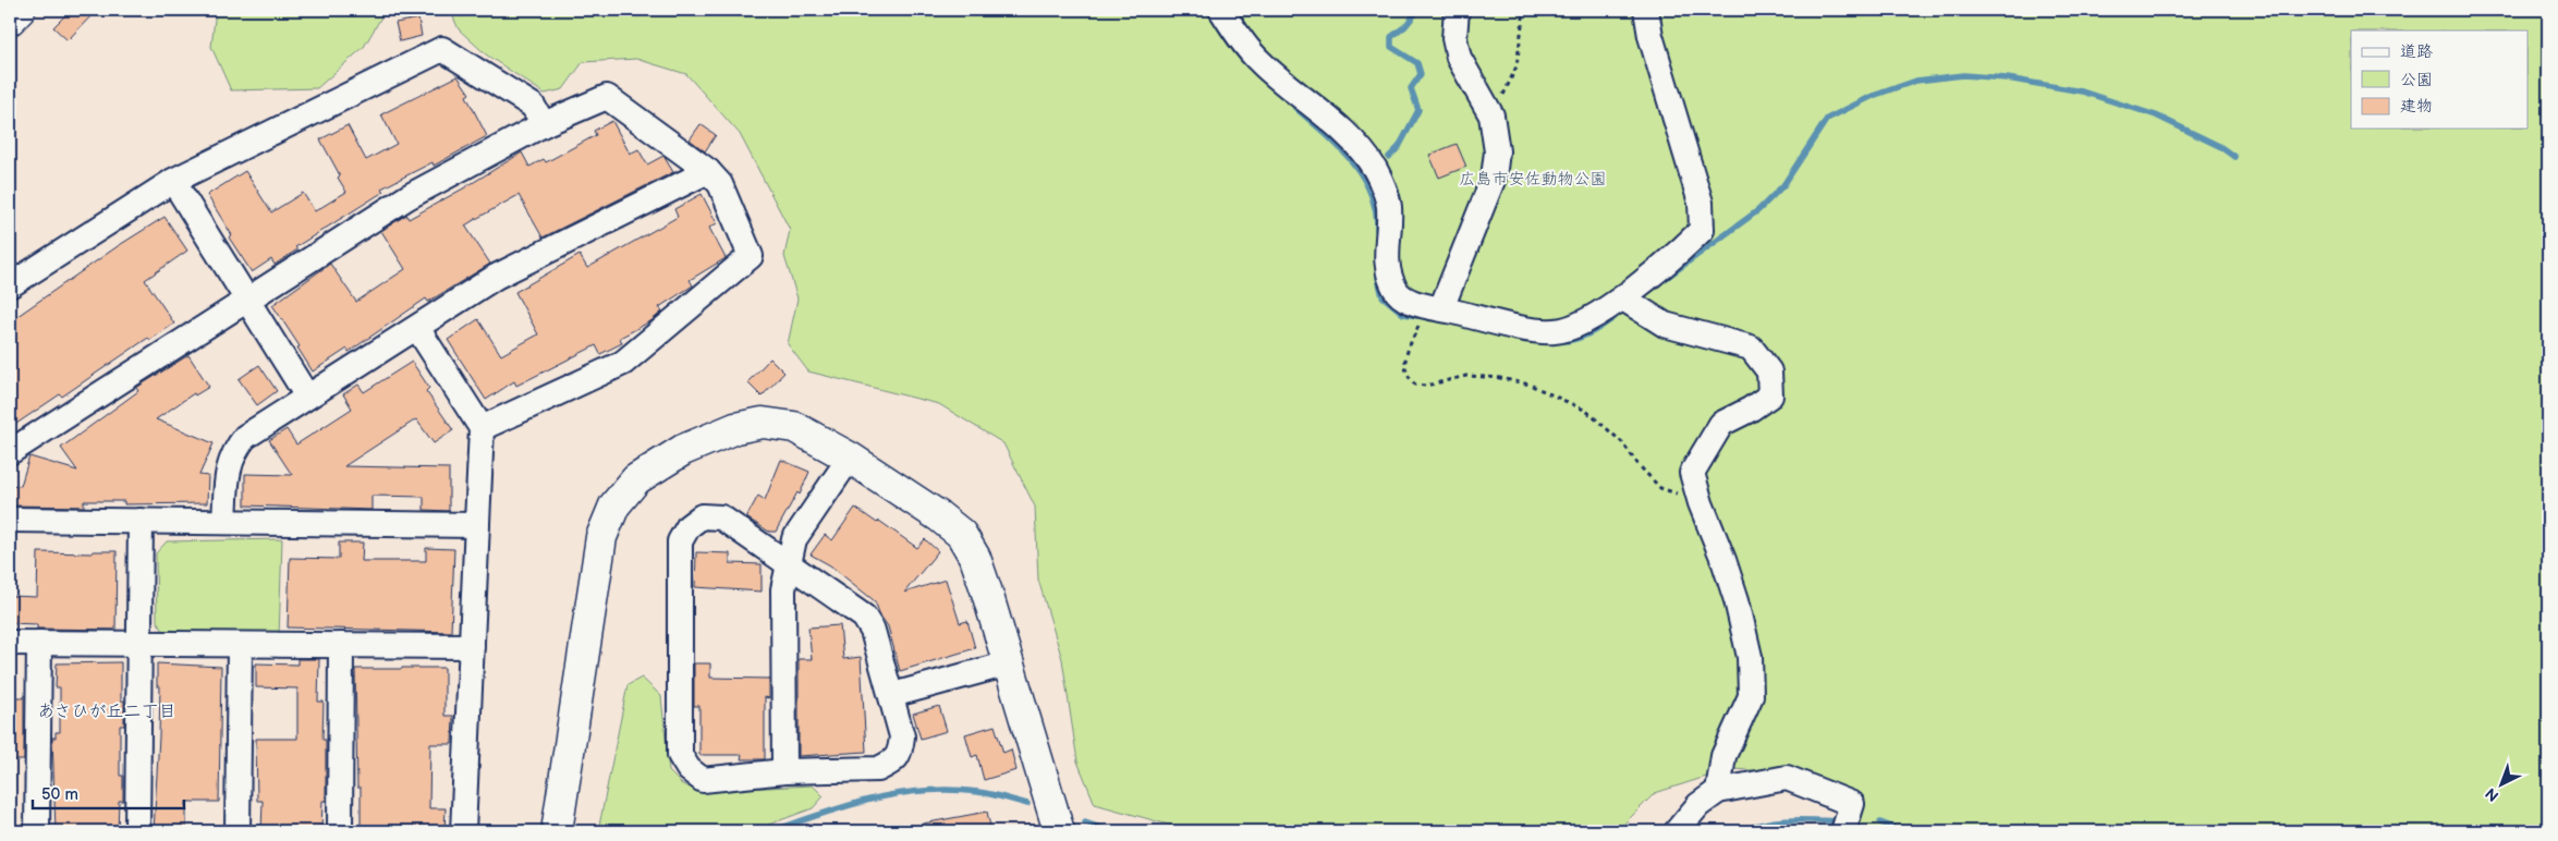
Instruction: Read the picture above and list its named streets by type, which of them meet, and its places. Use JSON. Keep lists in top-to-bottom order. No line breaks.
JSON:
{"districts":["あさひが丘二丁目"],"parks":["広島市安佐動物公園"],"legend":["道路","公園","建物"],"scale_bar":"50 m","north":"bottom left"}
